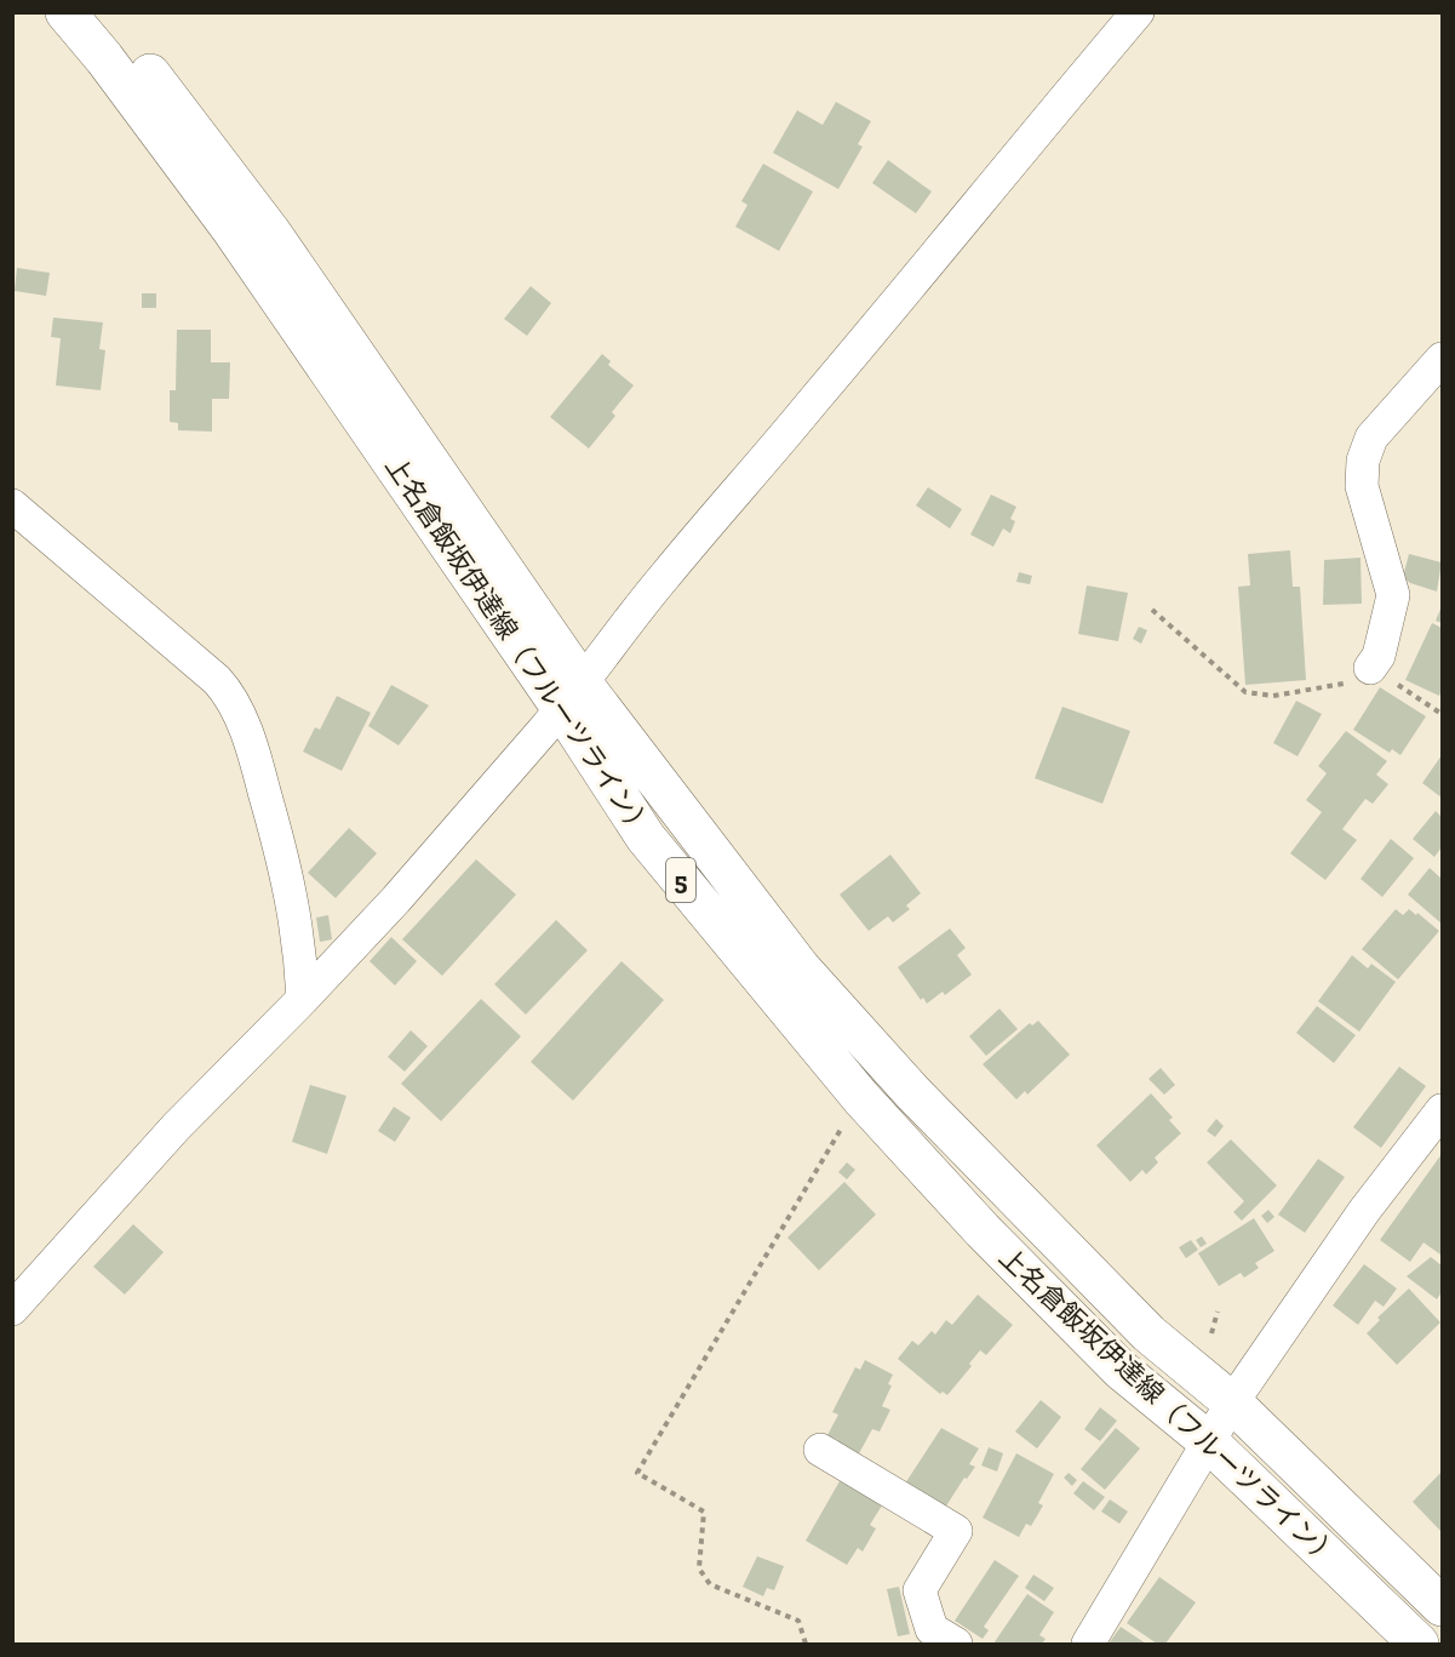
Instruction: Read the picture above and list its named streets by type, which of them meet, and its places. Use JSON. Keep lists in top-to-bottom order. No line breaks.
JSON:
{"streets":{"main road":["上名倉飯坂伊達線（フルーツライン）","5"]}}
